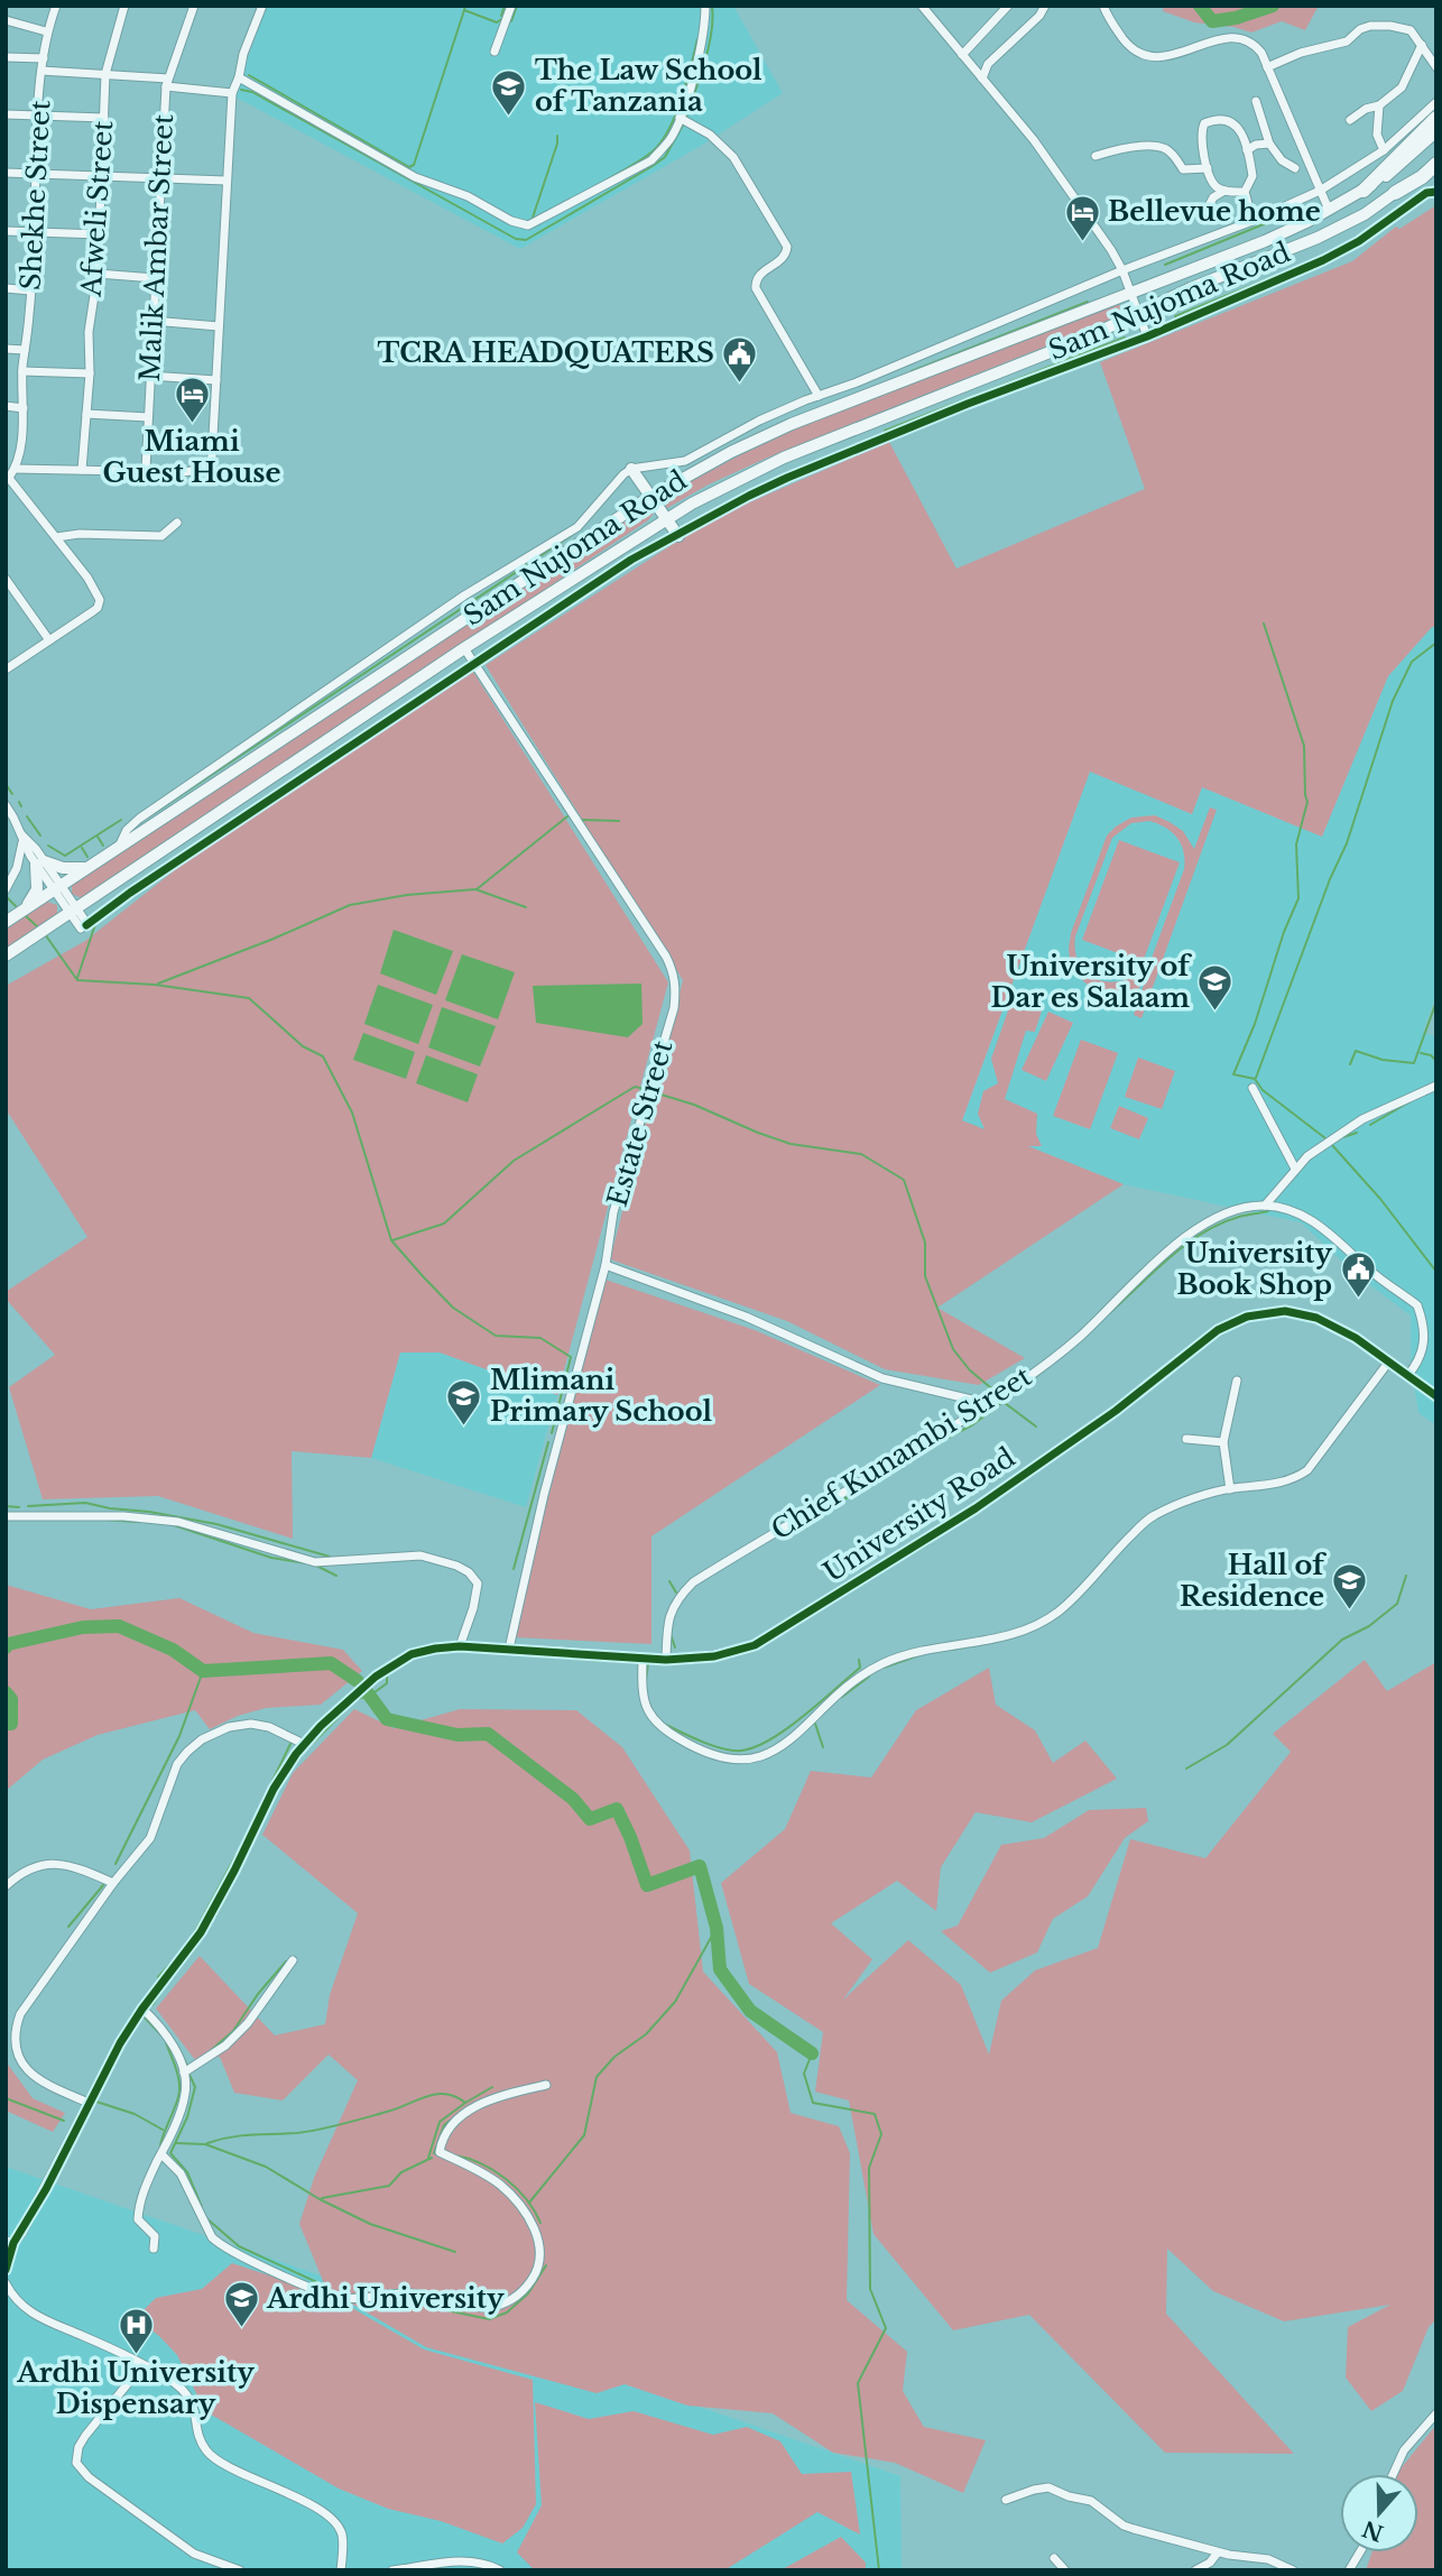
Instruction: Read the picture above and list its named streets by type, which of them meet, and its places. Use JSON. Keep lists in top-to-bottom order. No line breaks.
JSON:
{"streets":{"main road":["Sam Nujoma Road"],"street":["Shekhe Street","Afweli Street","Malik Ambar Street","Estate Street","Chief Kunambi Street","University Road"]},"crossings":[["Sam Nujoma Road","Estate Street"],["Estate Street","University Road"],["Chief Kunambi Street","University Road"]],"places":{"school or university":["The Law School of Tanzania","University of Dar es Salaam","Mlimani Primary School","Hall of Residence","Ardhi University"],"hotel":["Bellevue home","Miami Guest House"],"public building":["TCRA HEADQUATERS","University Book Shop"],"hospital":["Ardhi University Dispensary"]},"north":"bottom"}
